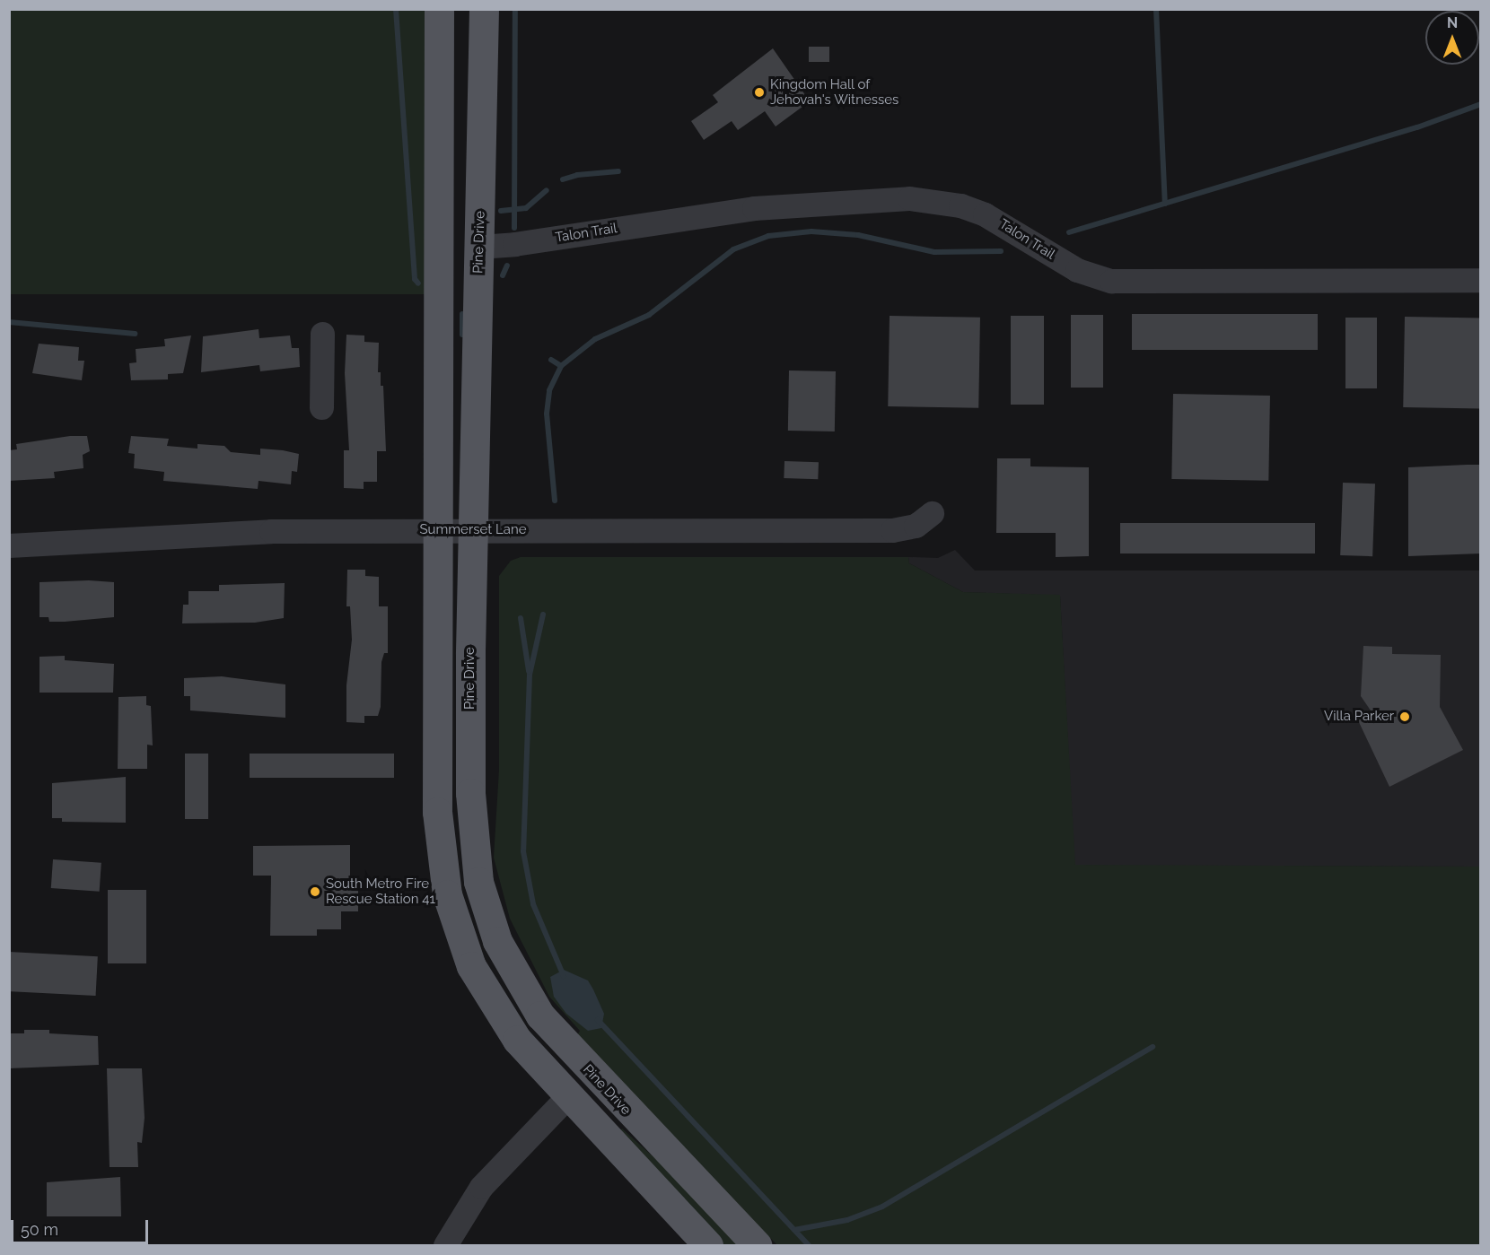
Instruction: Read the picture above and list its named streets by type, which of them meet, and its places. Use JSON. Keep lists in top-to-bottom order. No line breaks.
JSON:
{"streets":{"main road":["Pine Drive"],"street":["Talon Trail","Summerset Lane"]},"crossings":[["Talon Trail","Pine Drive"],["Pine Drive","Summerset Lane"]],"places":["Kingdom Hall of Jehovah's Witnesses","Villa Parker","South Metro Fire Rescue Station 41"],"scale_bar":"50 m","north":"top"}
